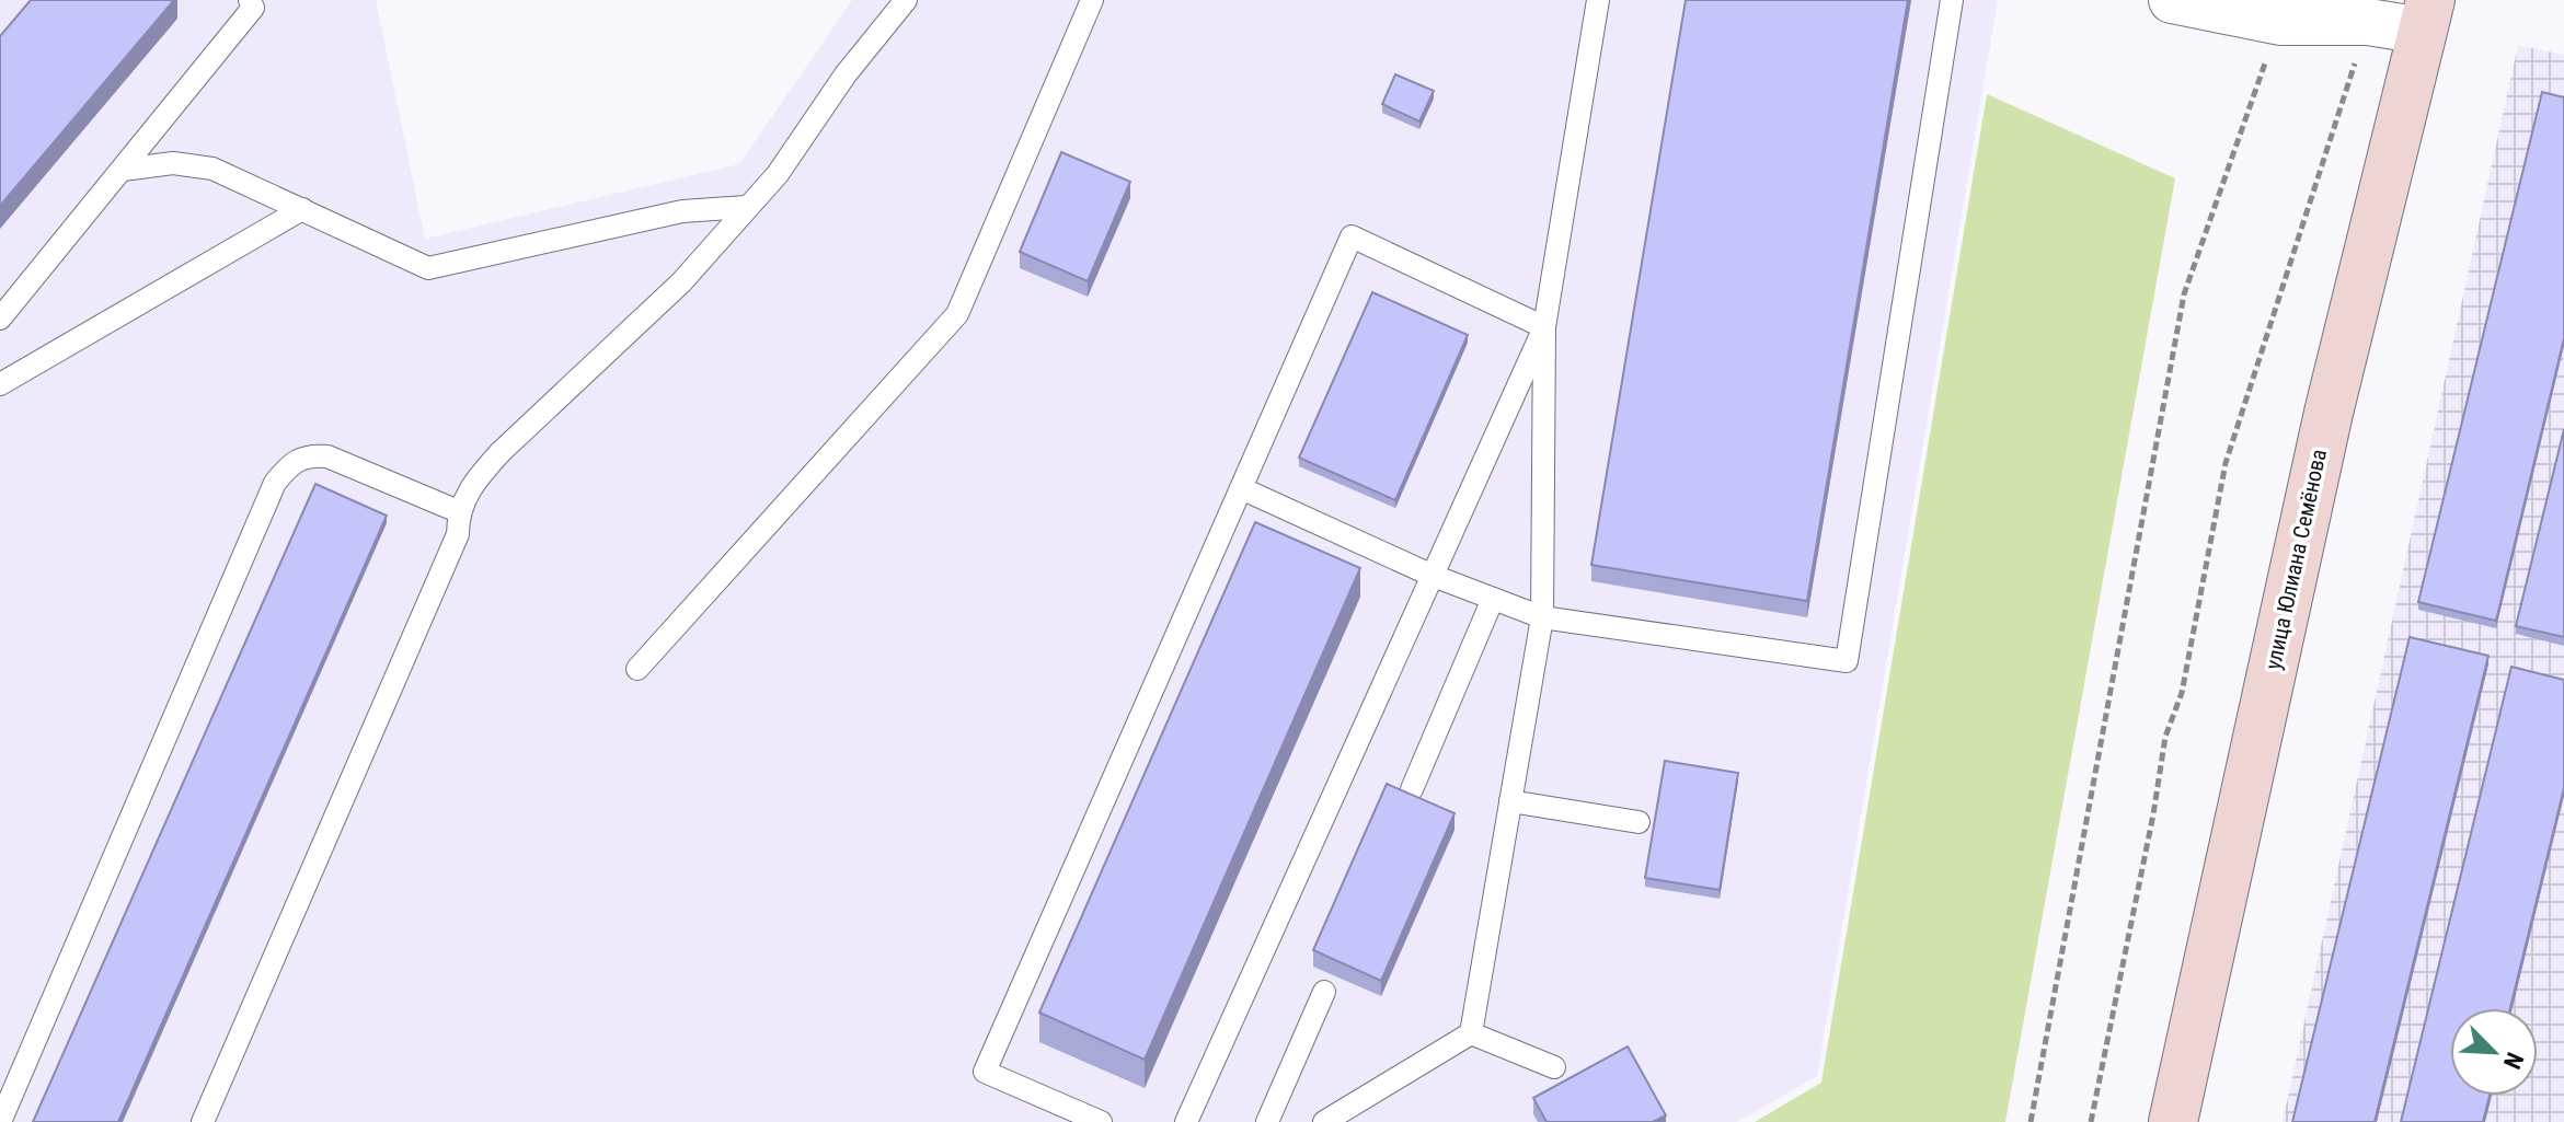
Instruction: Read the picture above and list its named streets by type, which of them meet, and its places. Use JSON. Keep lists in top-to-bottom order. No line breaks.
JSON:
{"streets":{"street":["улица Юлиана Семёнова"]},"north":"bottom right"}
